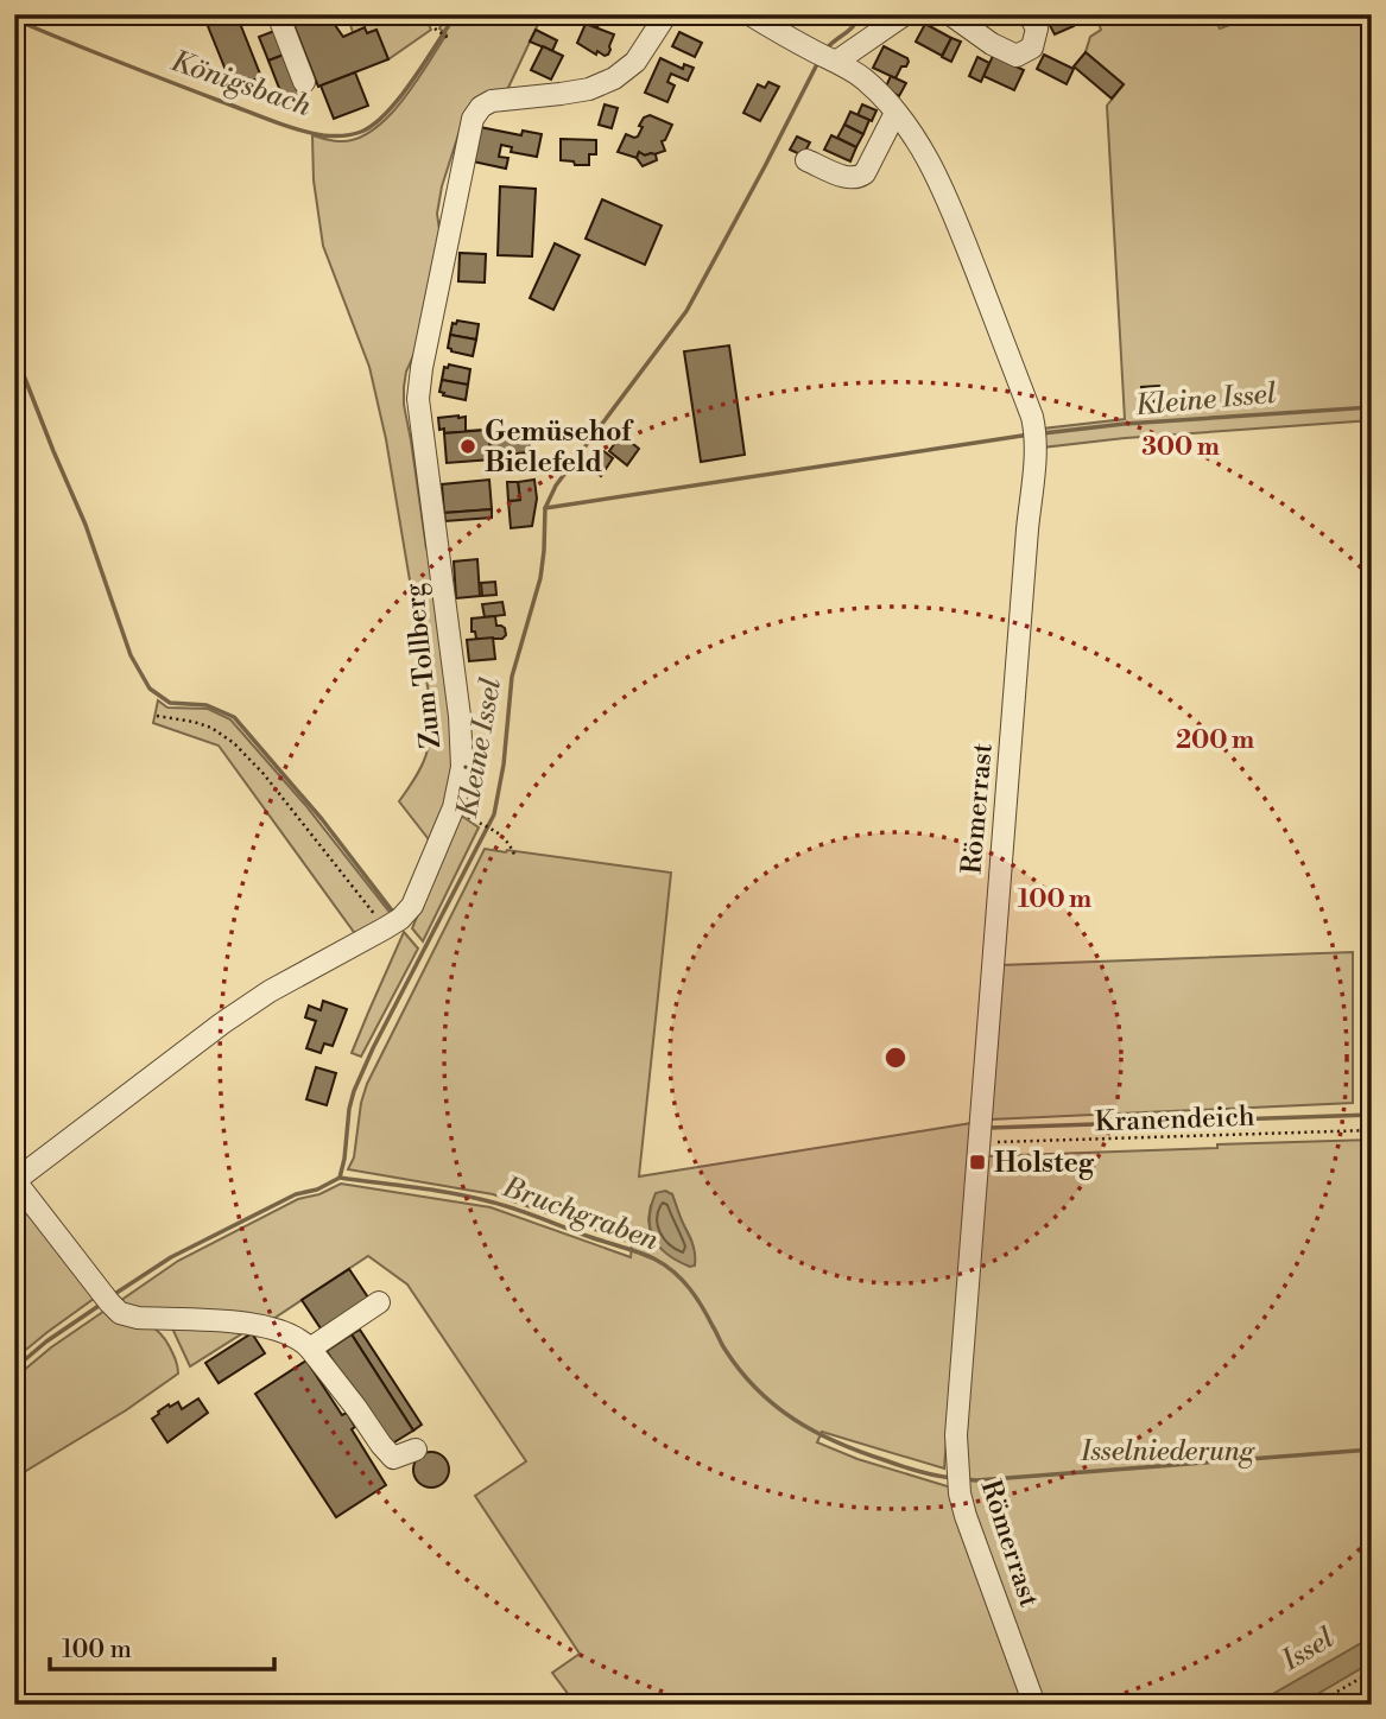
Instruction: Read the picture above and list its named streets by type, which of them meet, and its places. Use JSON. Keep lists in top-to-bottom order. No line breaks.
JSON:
{"streets":{"street":["Zum Tollberg","Römerrast"],"path":["Kranendeich"]},"crossings":[["Römerrast","Kranendeich"]],"water":["Königsbach","Kleine Issel","Bruchgraben","Issel"],"parks":["Isselniederung"],"places":{"other":["Gemüsehof Bielefeld"],"transit":["Holsteg"]},"scale_bar":"100 m","rings":["300 m","200 m","100 m"]}
